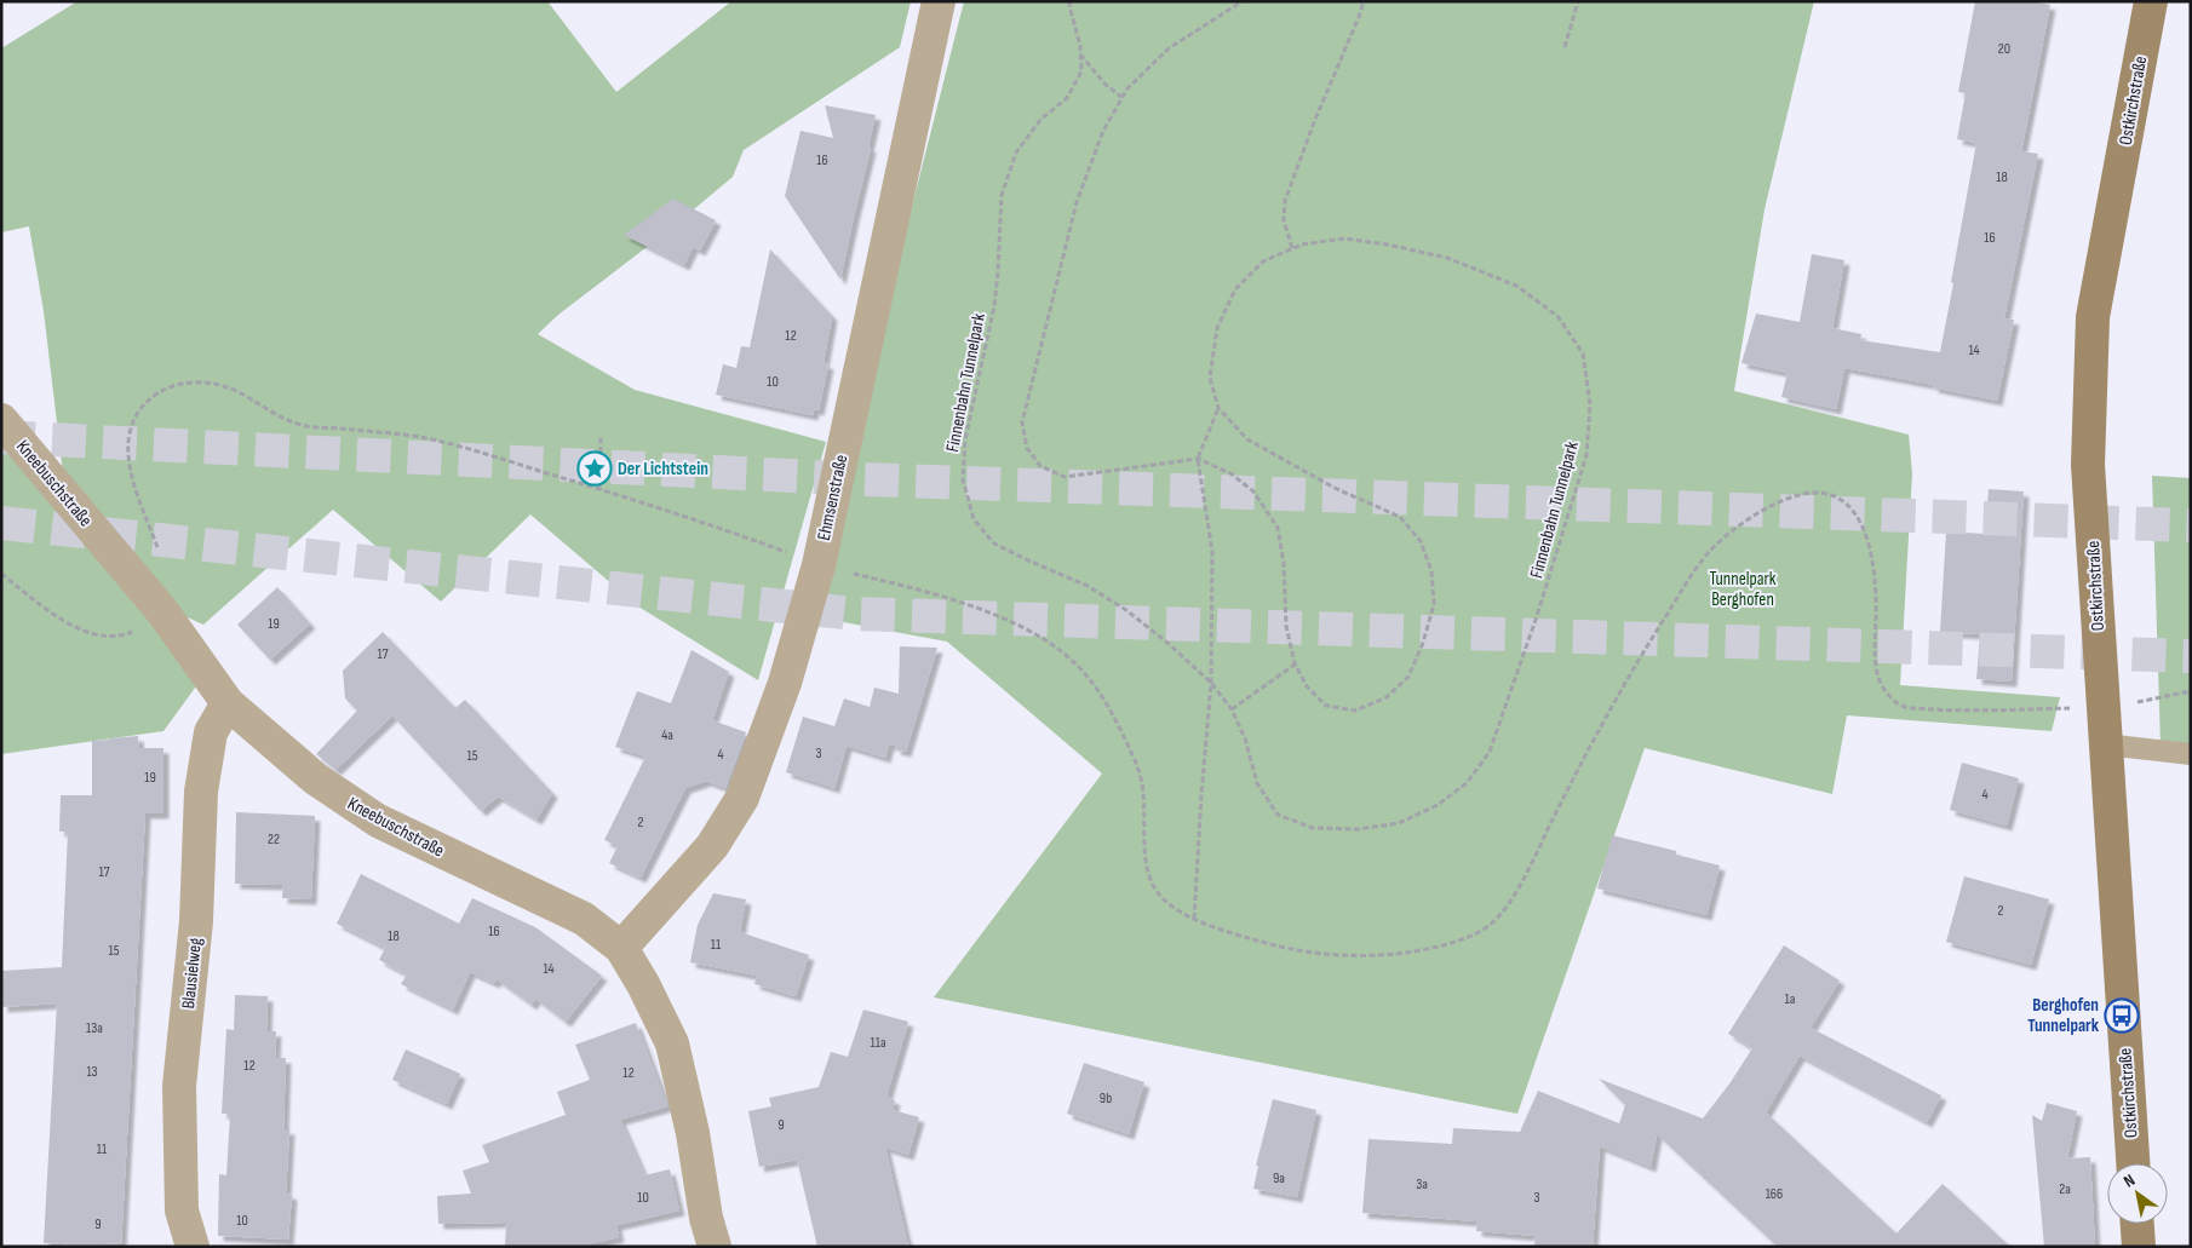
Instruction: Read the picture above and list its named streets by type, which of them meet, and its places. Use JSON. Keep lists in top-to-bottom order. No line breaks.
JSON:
{"streets":{"street":["Ostkirchstraße","Kneebuschstraße","Ehmsenstraße","Blausielweg"],"path":["Finnenbahn Tunnelpark"]},"crossings":[["Kneebuschstraße","Ehmsenstraße"],["Kneebuschstraße","Blausielweg"]],"parks":["Tunnelpark Berghofen"],"places":{"place":["Der Lichtstein"],"bus stop":["Berghofen Tunnelpark"]},"house_numbers":["20","16","18","16","12","14","10","19","17","4a","3","4","15","19","4","2","22","17","2","16","18","11","15","14","1a","13a","11a","12","13","12","9b","9","11","9a","3a","2a","166","10","3","10","9"],"north":"top left"}
